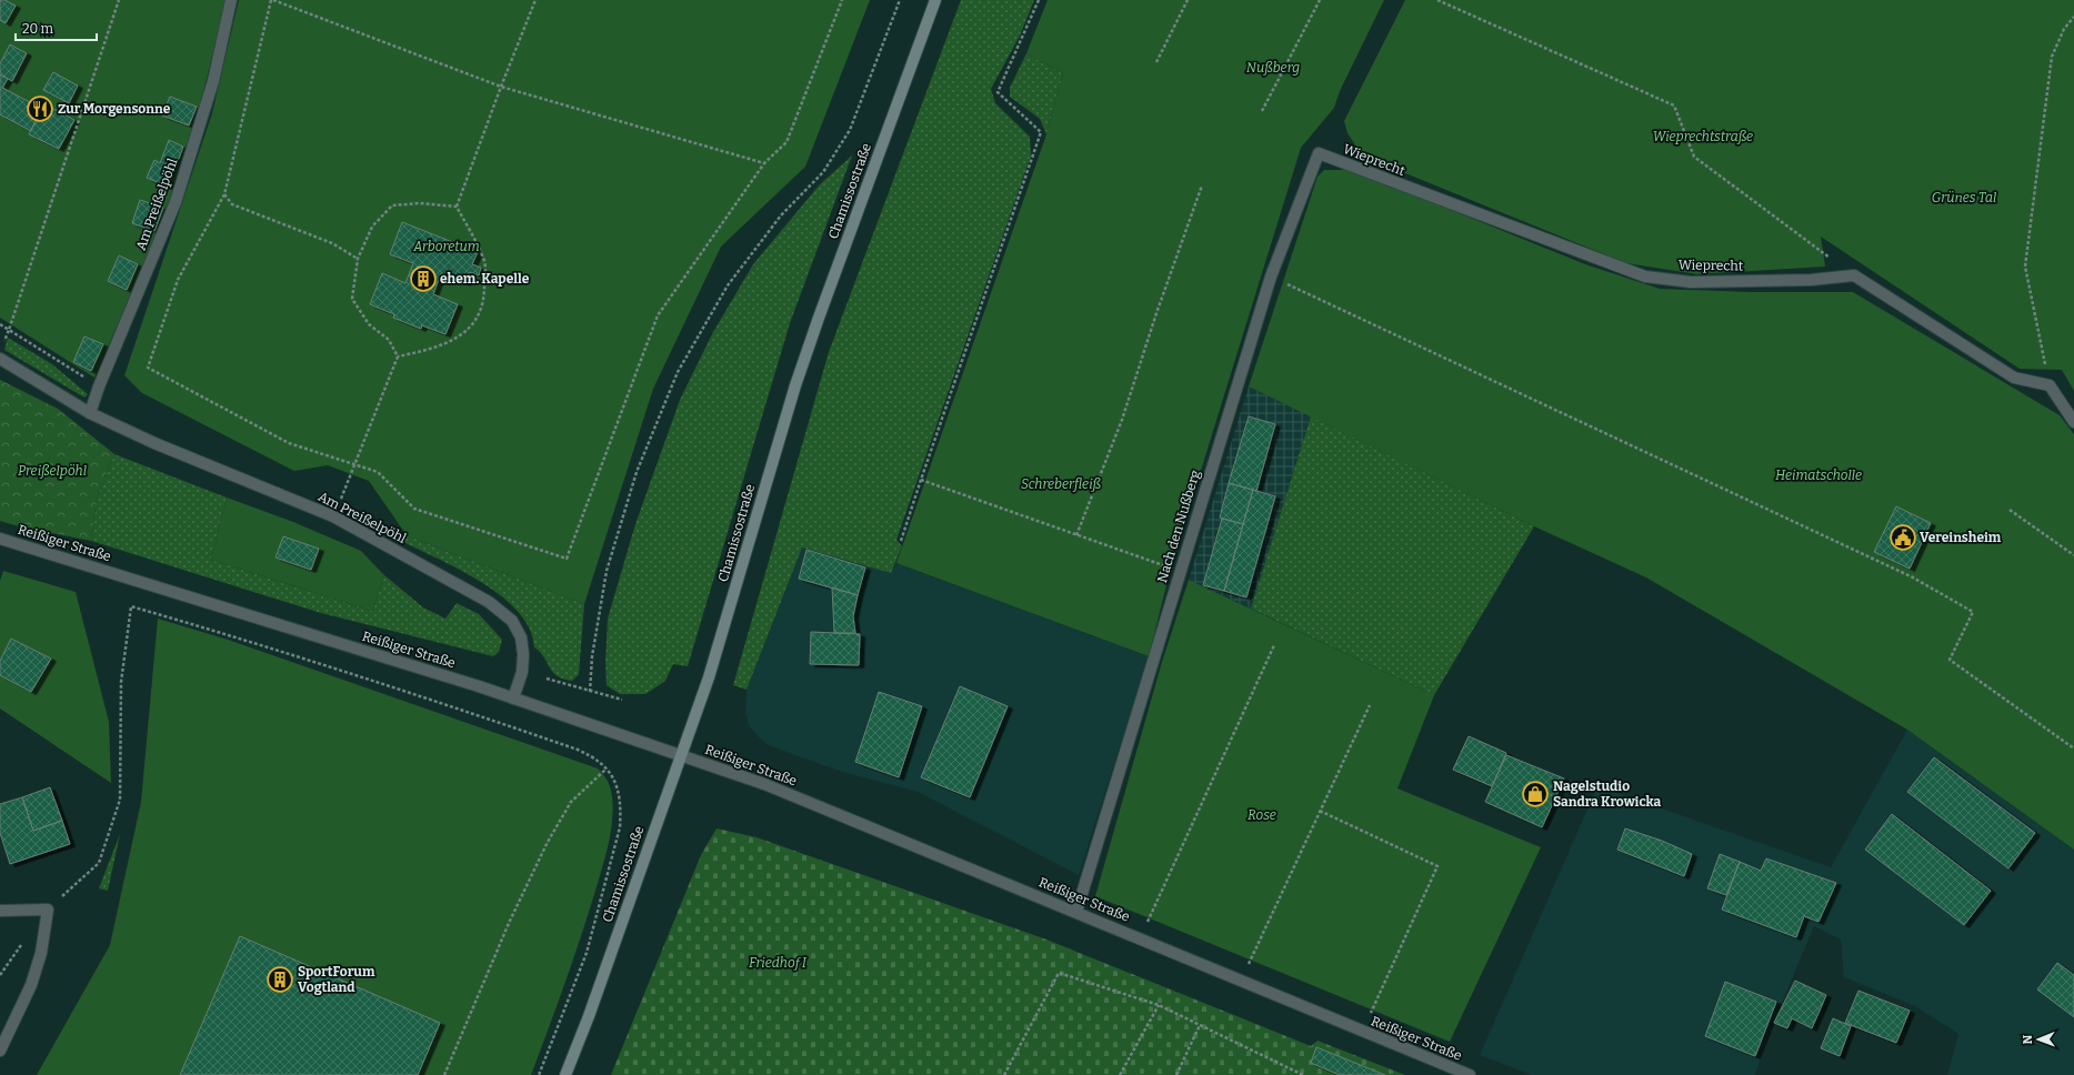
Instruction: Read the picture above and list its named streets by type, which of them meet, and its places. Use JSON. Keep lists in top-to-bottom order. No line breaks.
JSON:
{"streets":{"street":["Wieprecht","Chamissostraße","Am Preißelpöhl","Nach den Nußberg","Reißiger Straße"]},"crossings":[["Wieprecht","Nach den Nußberg"],["Chamissostraße","Reißiger Straße"],["Am Preißelpöhl","Reißiger Straße"],["Nach den Nußberg","Reißiger Straße"]],"parks":["Nußberg","Wieprechtstraße","Grünes Tal","Arboretum","Preißelpöhl","Heimatscholle","Schreberfleiß","Rose","Friedhof I"],"places":{"restaurant":["Zur Morgensonne"],"building":["ehem. Kapelle","SportForum Vogtland"],"public building":["Vereinsheim"],"shop":["Nagelstudio Sandra Krowicka"]},"scale_bar":"20 m","north":"left"}
